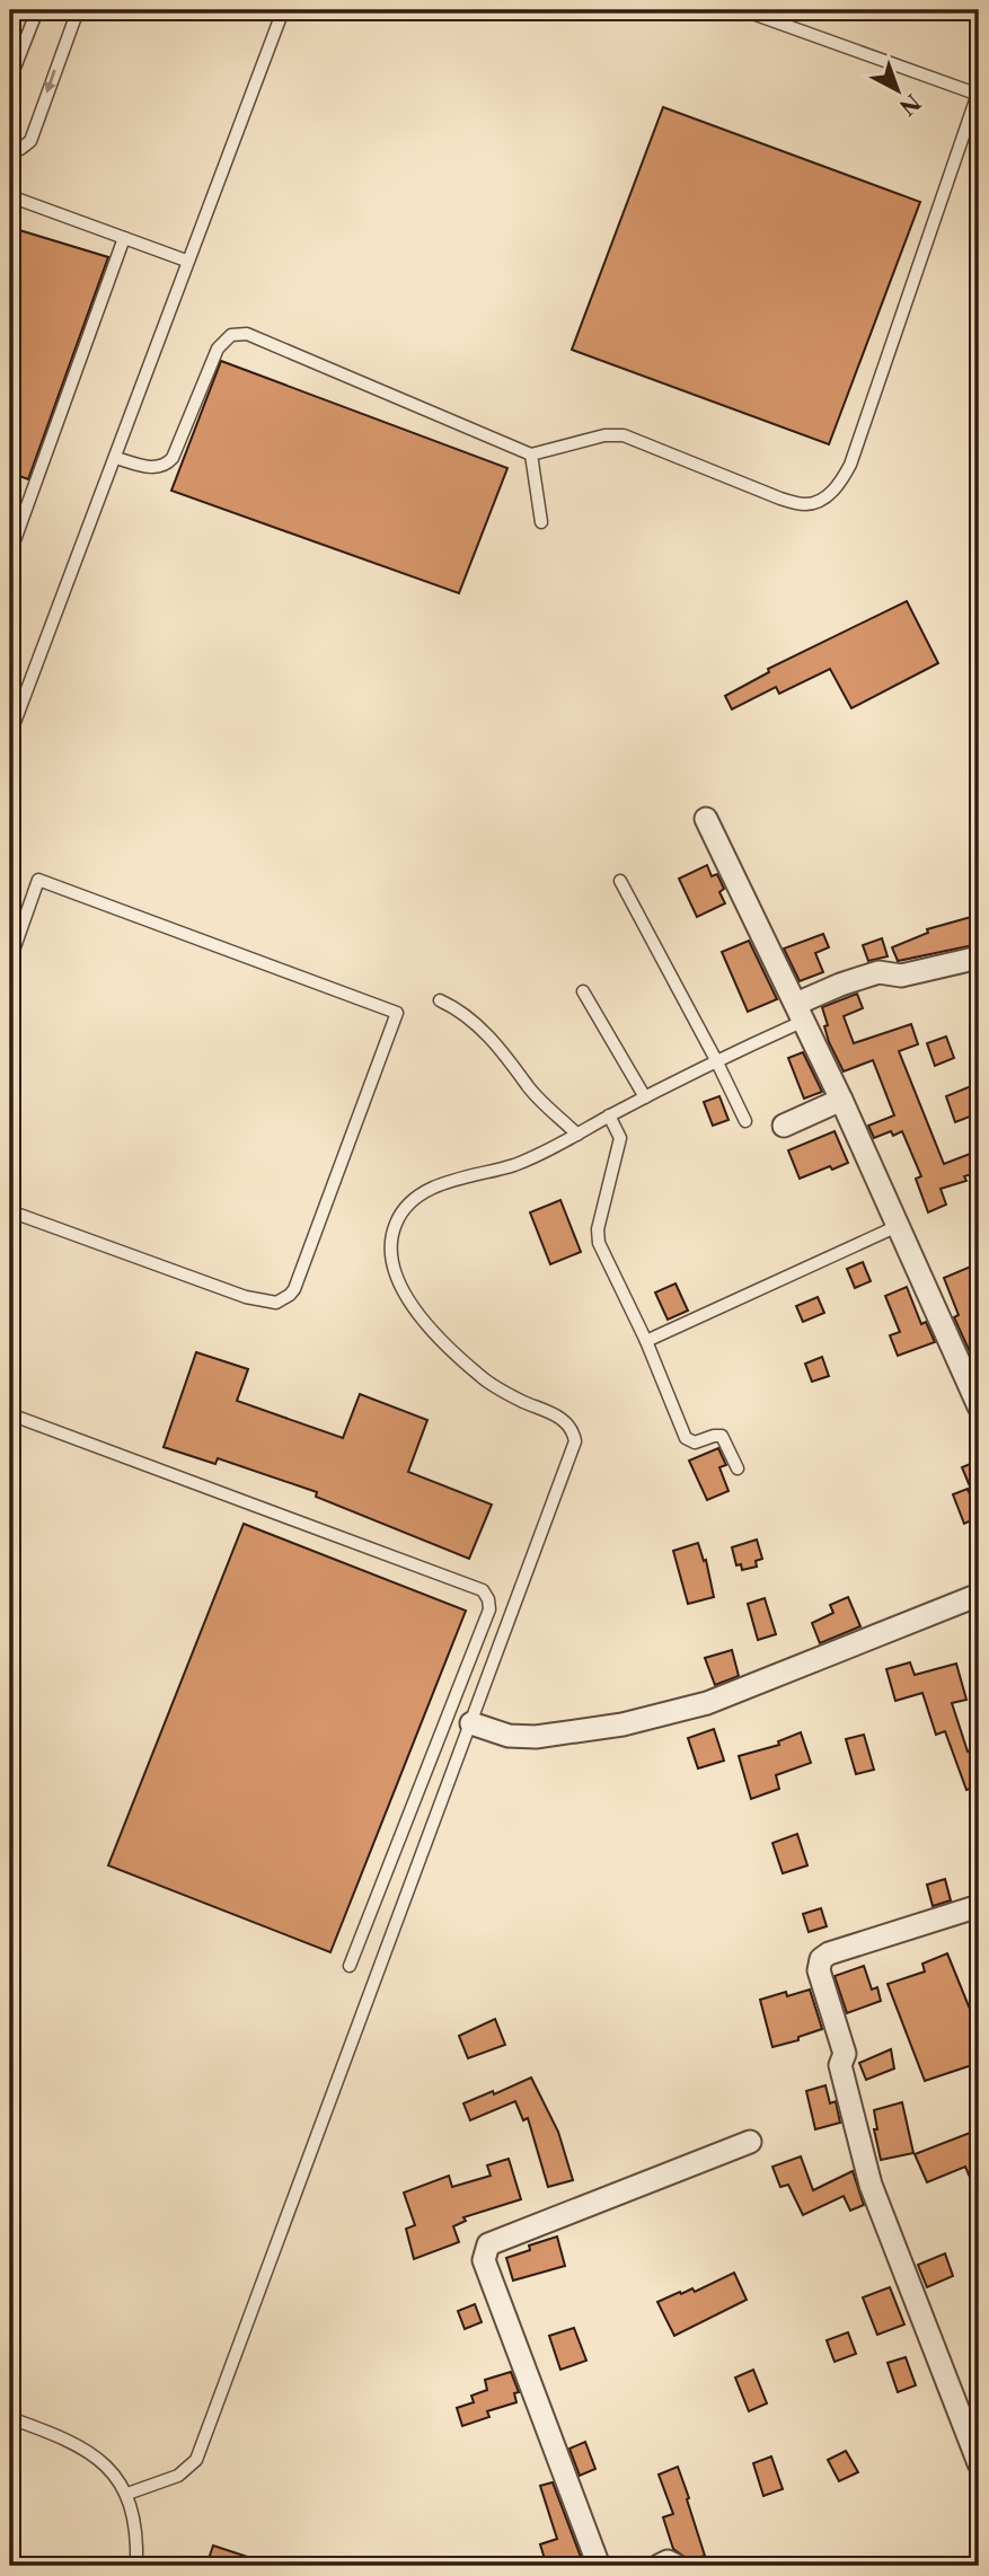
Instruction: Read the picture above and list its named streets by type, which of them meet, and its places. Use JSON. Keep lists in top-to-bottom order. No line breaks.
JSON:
{"north":"bottom right"}
